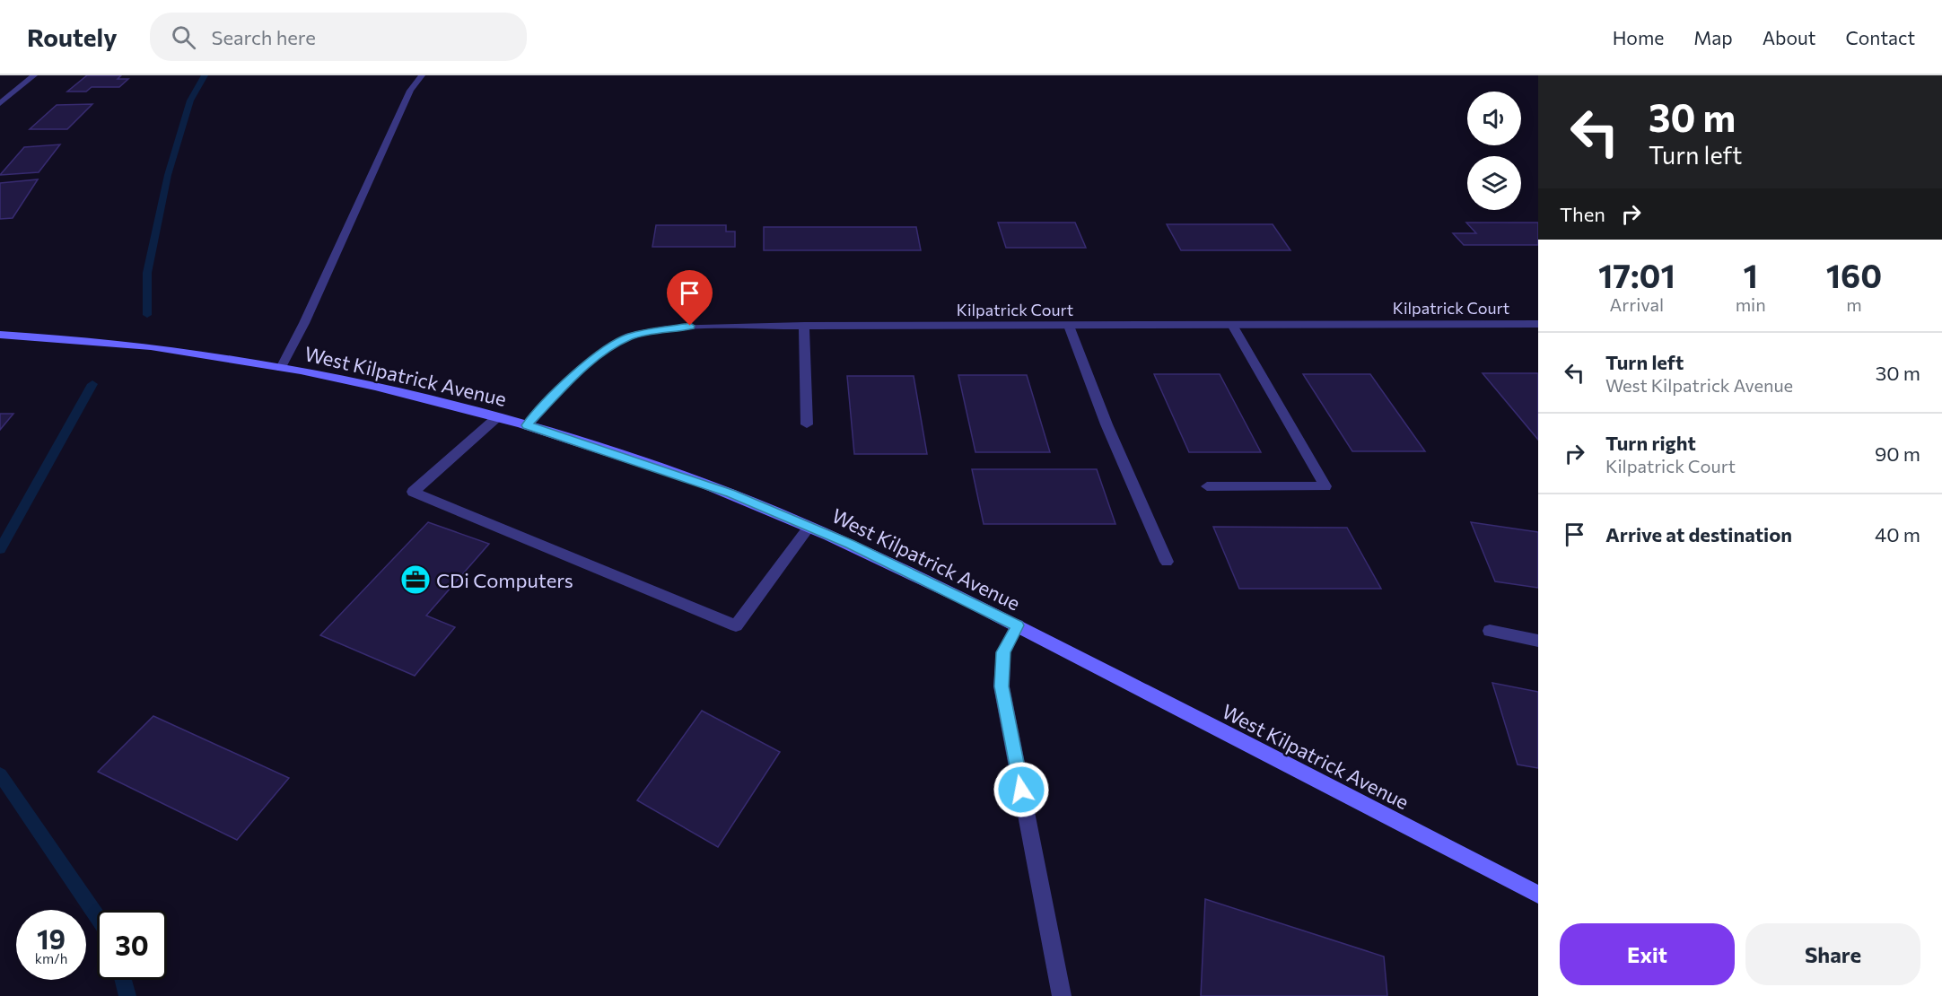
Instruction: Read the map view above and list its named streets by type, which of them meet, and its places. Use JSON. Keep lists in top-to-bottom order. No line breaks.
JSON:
{"streets":{"main road":["West Kilpatrick Avenue"],"street":["Kilpatrick Court"]},"crossings":[["Kilpatrick Court","West Kilpatrick Avenue"]],"places":{"office":["CDi Computers"]},"page":{"header":"Routely","search":"Search here","nav":["Home","Map","About","Contact"],"turn":["30 m","Turn left"],"then":"Then","eta":["17:01","Arrival","1","min","160","m"],"list":[{"name":"Turn left","note":"West Kilpatrick Avenue","value":"30 m"},{"name":"Turn right","note":"Kilpatrick Court","value":"90 m"},{"name":"Arrive at destination","value":"40 m"}],"speed":"19 km/h","limit":"30","buttons":["Exit","Share"]}}
